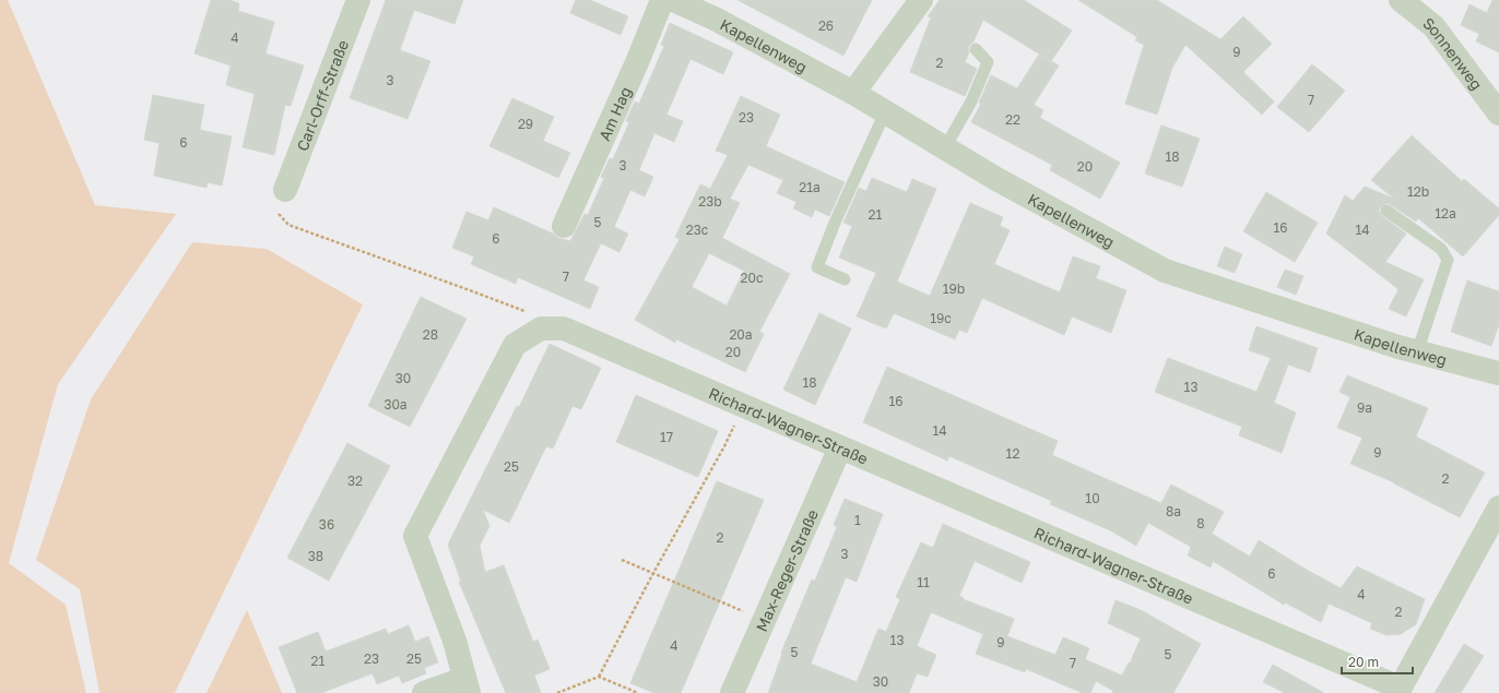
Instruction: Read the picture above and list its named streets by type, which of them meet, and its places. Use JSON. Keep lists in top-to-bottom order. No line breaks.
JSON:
{"streets":{"street":["Kapellenweg","Sonnenweg","Carl-Orff-Straße","Am Hag","Richard-Wagner-Straße","Max-Reger-Straße"]},"crossings":[["Richard-Wagner-Straße","Max-Reger-Straße"]],"house_numbers":["26","4","9","2","3","7","23","22","29","6","18","3","20","21a","12b","23b","12a","21","5","16","23c","14","6","7","20c","19b","19c","28","20a","20","30","18","13","16","30a","9a","14","17","9","12","25","2","32","10","8a","1","8","36","2","3","38","6","11","4","2","13","9","4","5","5","23","25","21","7","30"],"scale_bar":"20 m"}
